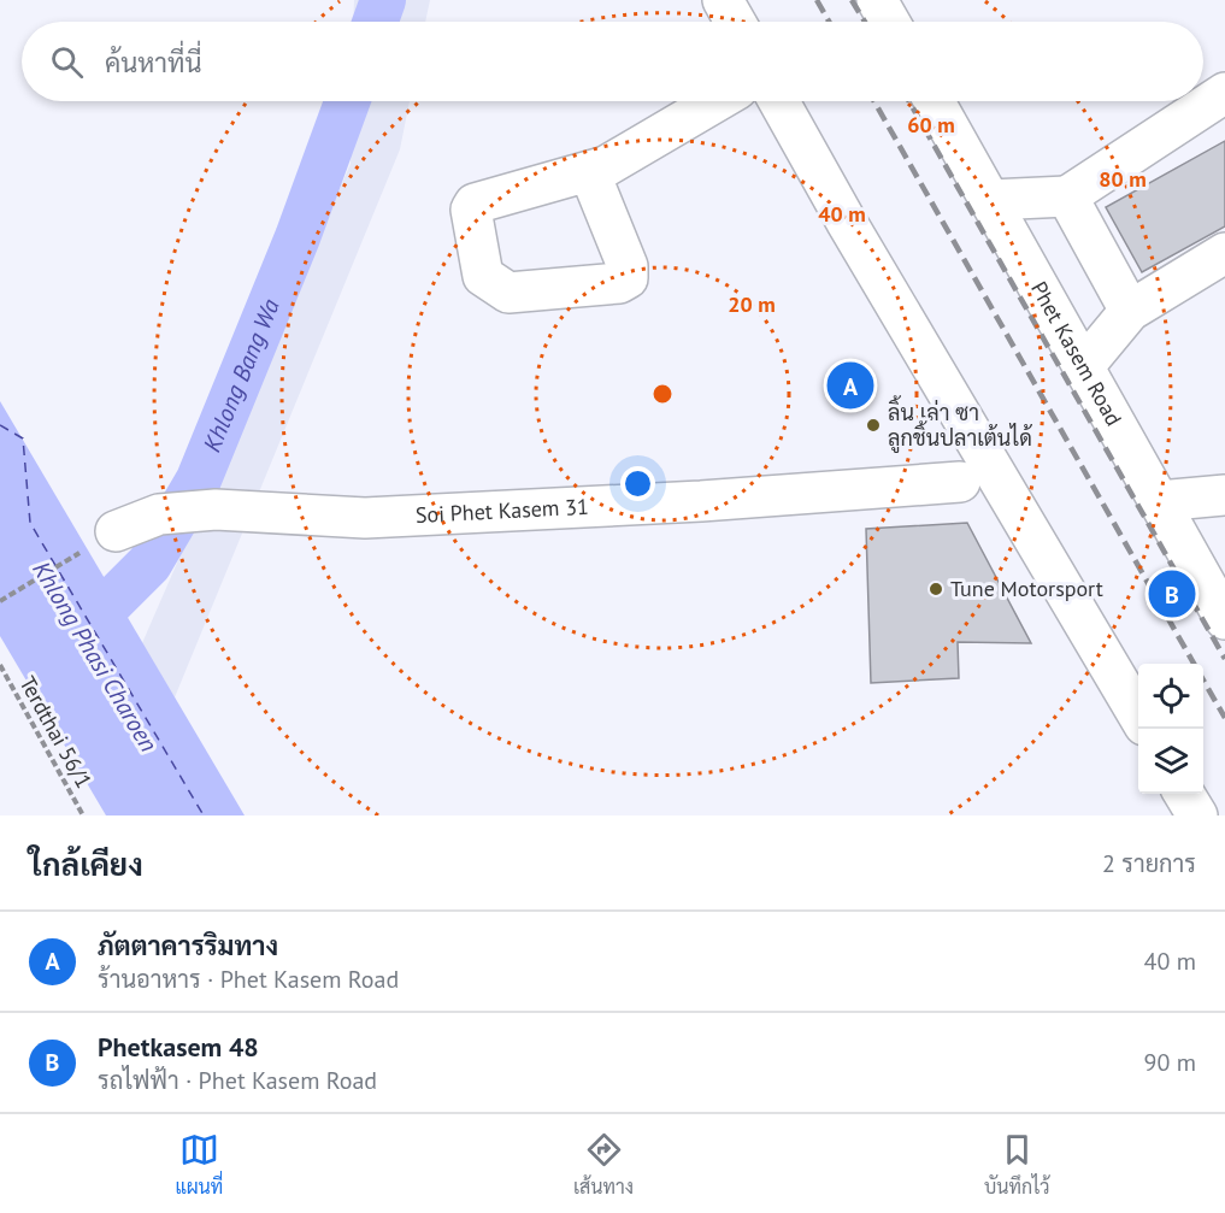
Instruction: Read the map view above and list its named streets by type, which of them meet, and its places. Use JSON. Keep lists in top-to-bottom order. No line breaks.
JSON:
{"streets":{"main road":["Phet Kasem Road","Soi Phet Kasem 31"],"path":["Terdthai 56/1"]},"water":["Khlong Bang Wa","Khlong Phasi Charoen"],"places":["ลิ้น เล่า ซา ลูกชิ้นปลาเต้นได้","Tune Motorsport"],"page":{"search":"ค้นหาที่นี่","pins":["A","B"],"heading":["ใกล้เคียง","2 รายการ"],"list":[{"mark":"A","name":"ภัตตาคารริมทาง","note":"ร้านอาหาร · Phet Kasem Road","value":"40 m"},{"mark":"B","name":"Phetkasem 48","note":"รถไฟฟ้า · Phet Kasem Road","value":"90 m"}],"nav":["แผนที่","เส้นทาง","บันทึกไว้"]},"rings":["60 m","80 m","40 m","20 m"]}
